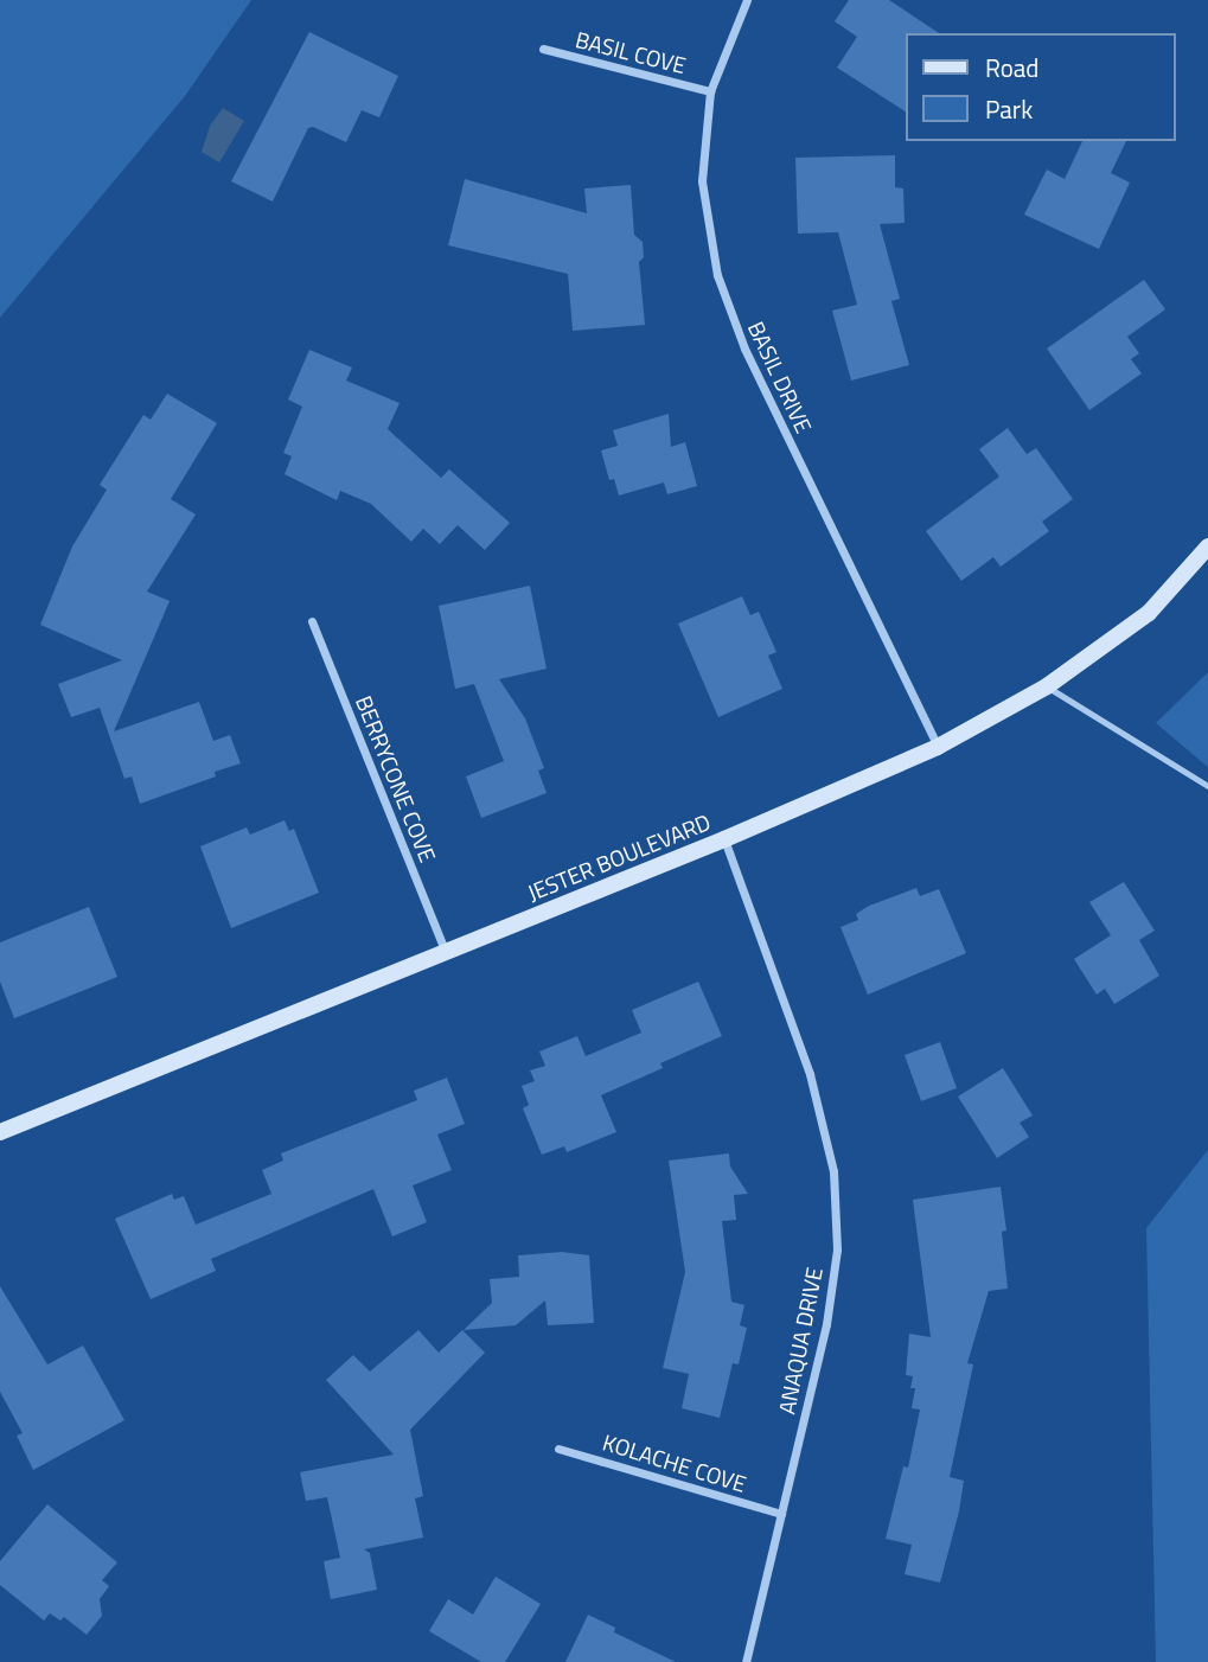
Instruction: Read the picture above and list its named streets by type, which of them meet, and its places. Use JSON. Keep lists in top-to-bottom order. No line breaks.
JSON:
{"streets":{"street":["BASIL COVE","BASIL DRIVE","BERRYCONE COVE","JESTER BOULEVARD","ANAQUA DRIVE","KOLACHE COVE"]},"crossings":[["BASIL COVE","BASIL DRIVE"],["BASIL DRIVE","JESTER BOULEVARD"],["BERRYCONE COVE","JESTER BOULEVARD"],["JESTER BOULEVARD","ANAQUA DRIVE"],["ANAQUA DRIVE","KOLACHE COVE"]],"legend":["Road","Park"]}
